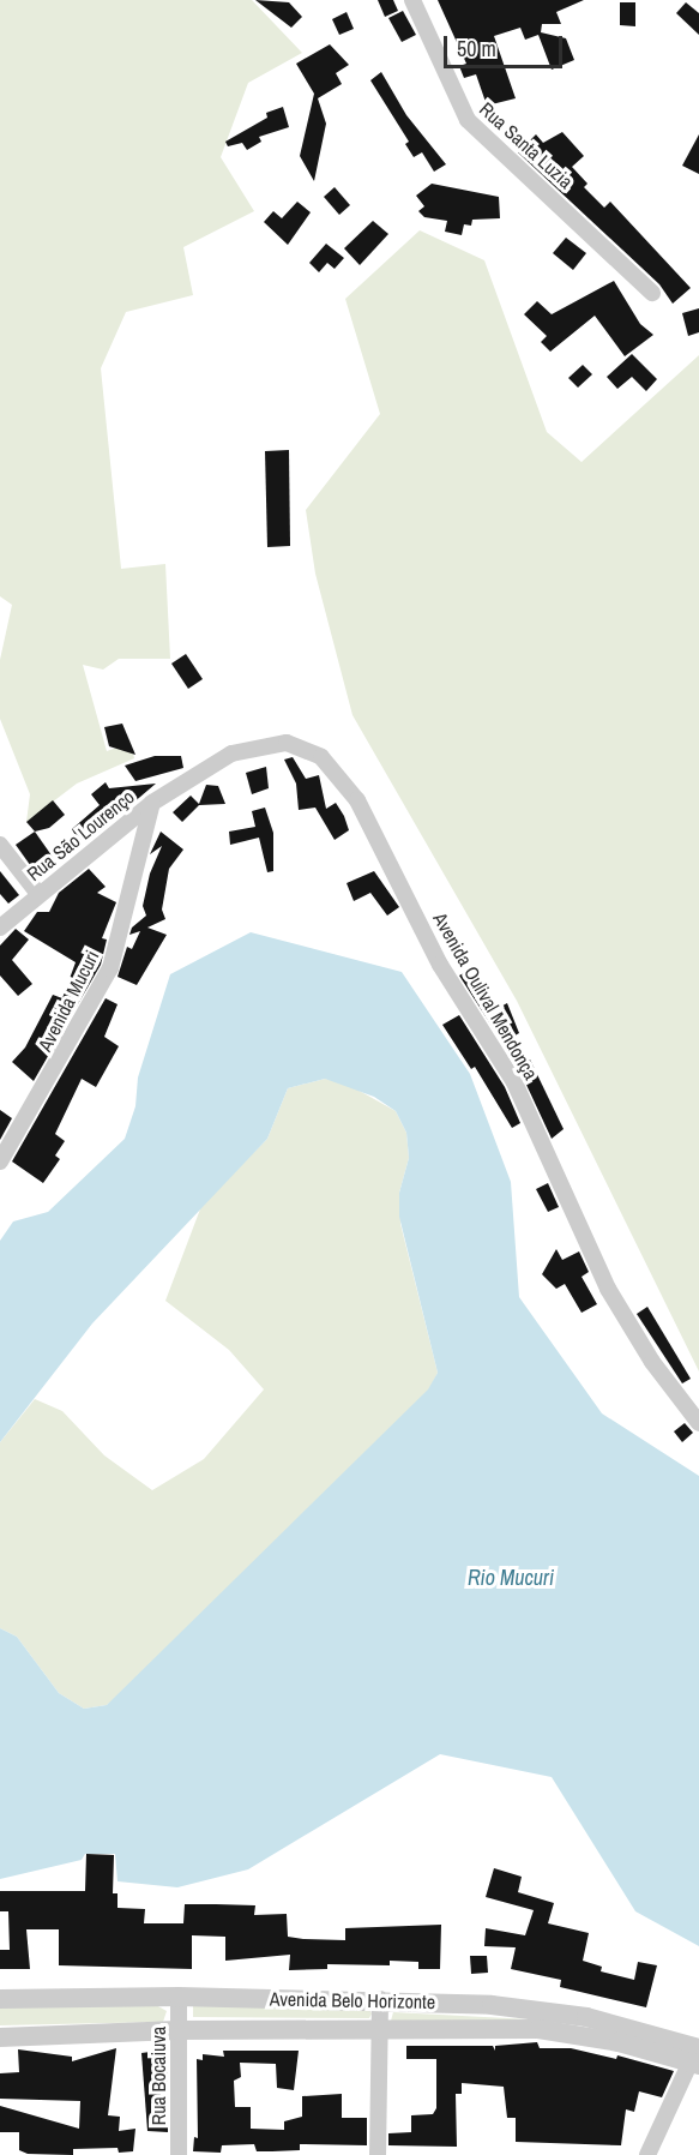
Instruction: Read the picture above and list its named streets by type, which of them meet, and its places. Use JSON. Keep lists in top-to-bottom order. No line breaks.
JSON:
{"streets":{"street":["Rua Santa Luzia","Rua São Lourenço","Avenida Oulival Mendonça","Avenida Mucuri","Avenida Belo Horizonte","Rua Bocaiuva"]},"crossings":[["Rua São Lourenço","Avenida Oulival Mendonça"],["Rua São Lourenço","Avenida Mucuri"],["Avenida Oulival Mendonça","Avenida Mucuri"],["Avenida Belo Horizonte","Rua Bocaiuva"]],"water":["Rio Mucuri"],"scale_bar":"50 m"}
